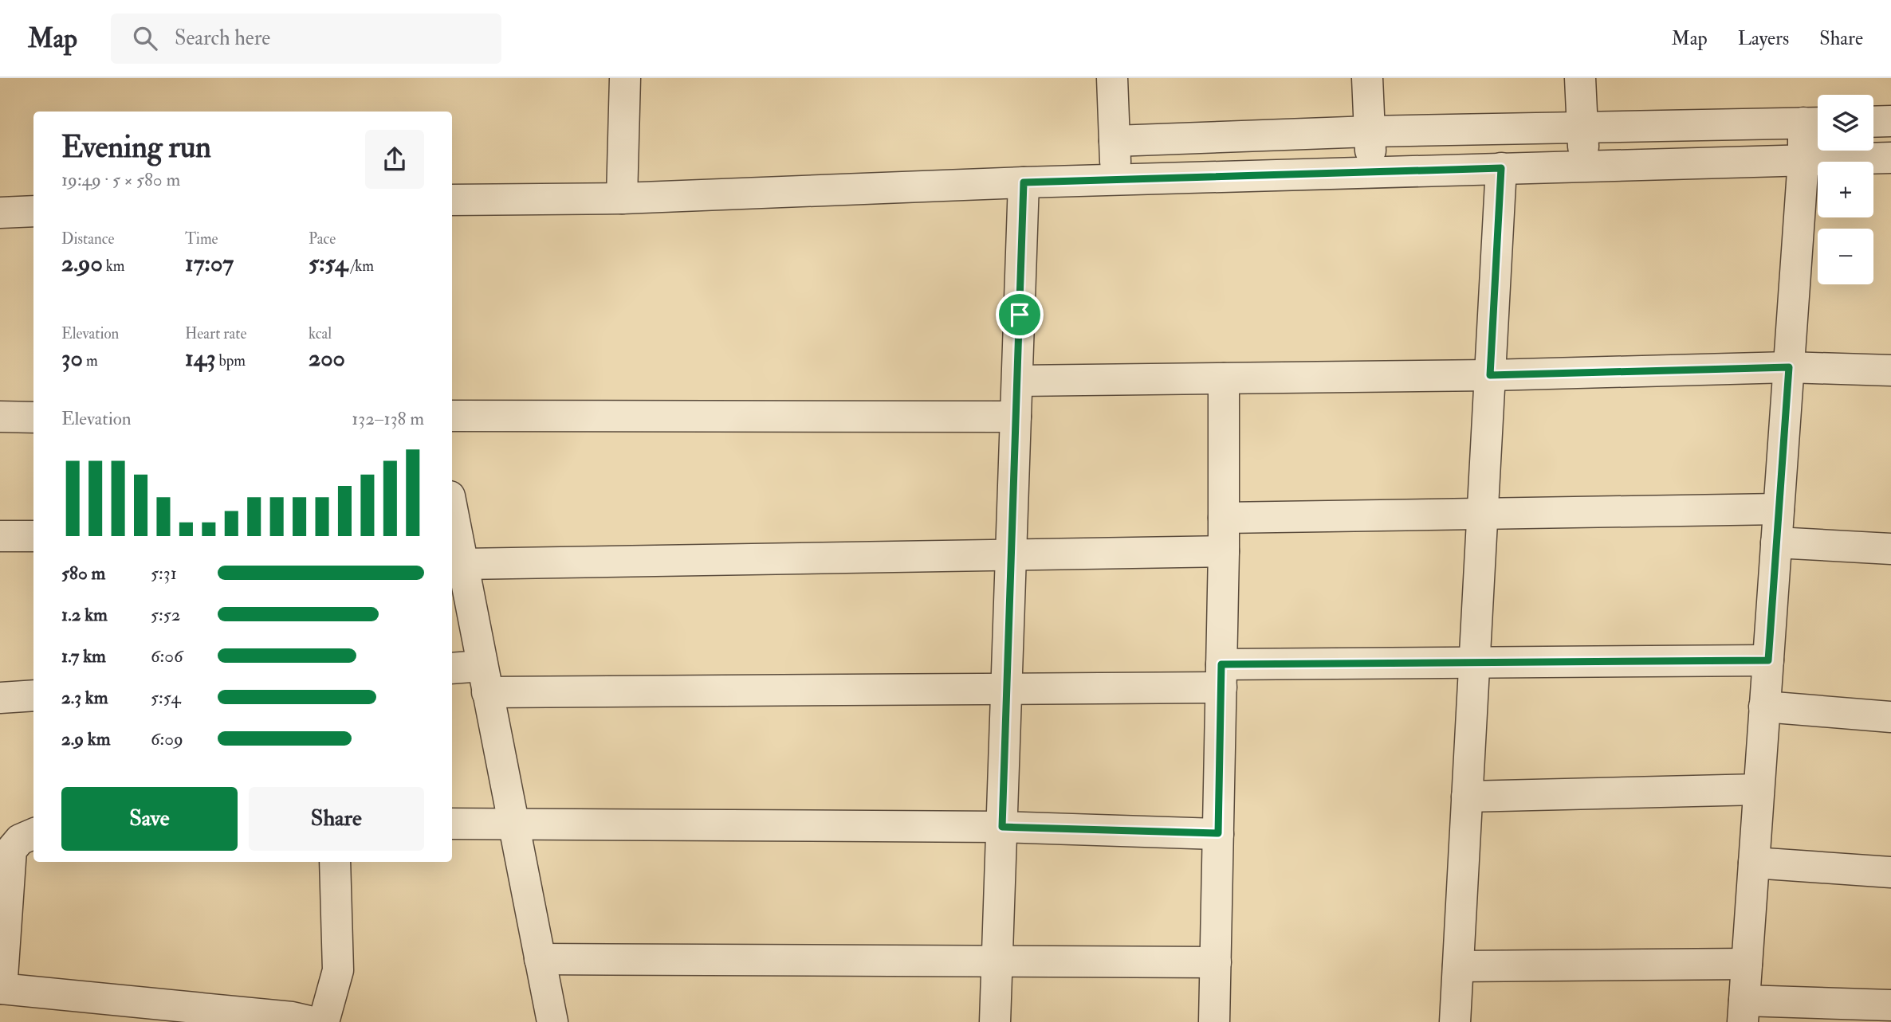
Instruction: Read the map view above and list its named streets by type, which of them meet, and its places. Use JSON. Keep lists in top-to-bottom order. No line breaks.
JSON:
{"page":{"header":"Map","search":"Search here","nav":["Map","Layers","Share"],"map_buttons":["+","−"],"heading":["Evening run","19:49 · 5 × 580 m"],"stats":[["Distance","2.90 km"],["Time","17:07"],["Pace","5:54 /km"],["Elevation","30 m"],["Heart rate","143 bpm"],["kcal","200"]],"chart":["Elevation","132–138 m"],"list":[{"name":"580 m","note":"5:31"},{"name":"1.2 km","note":"5:52"},{"name":"1.7 km","note":"6:06"},{"name":"2.3 km","note":"5:54"},{"name":"2.9 km","note":"6:09"}],"buttons":["Save","Share"]}}
